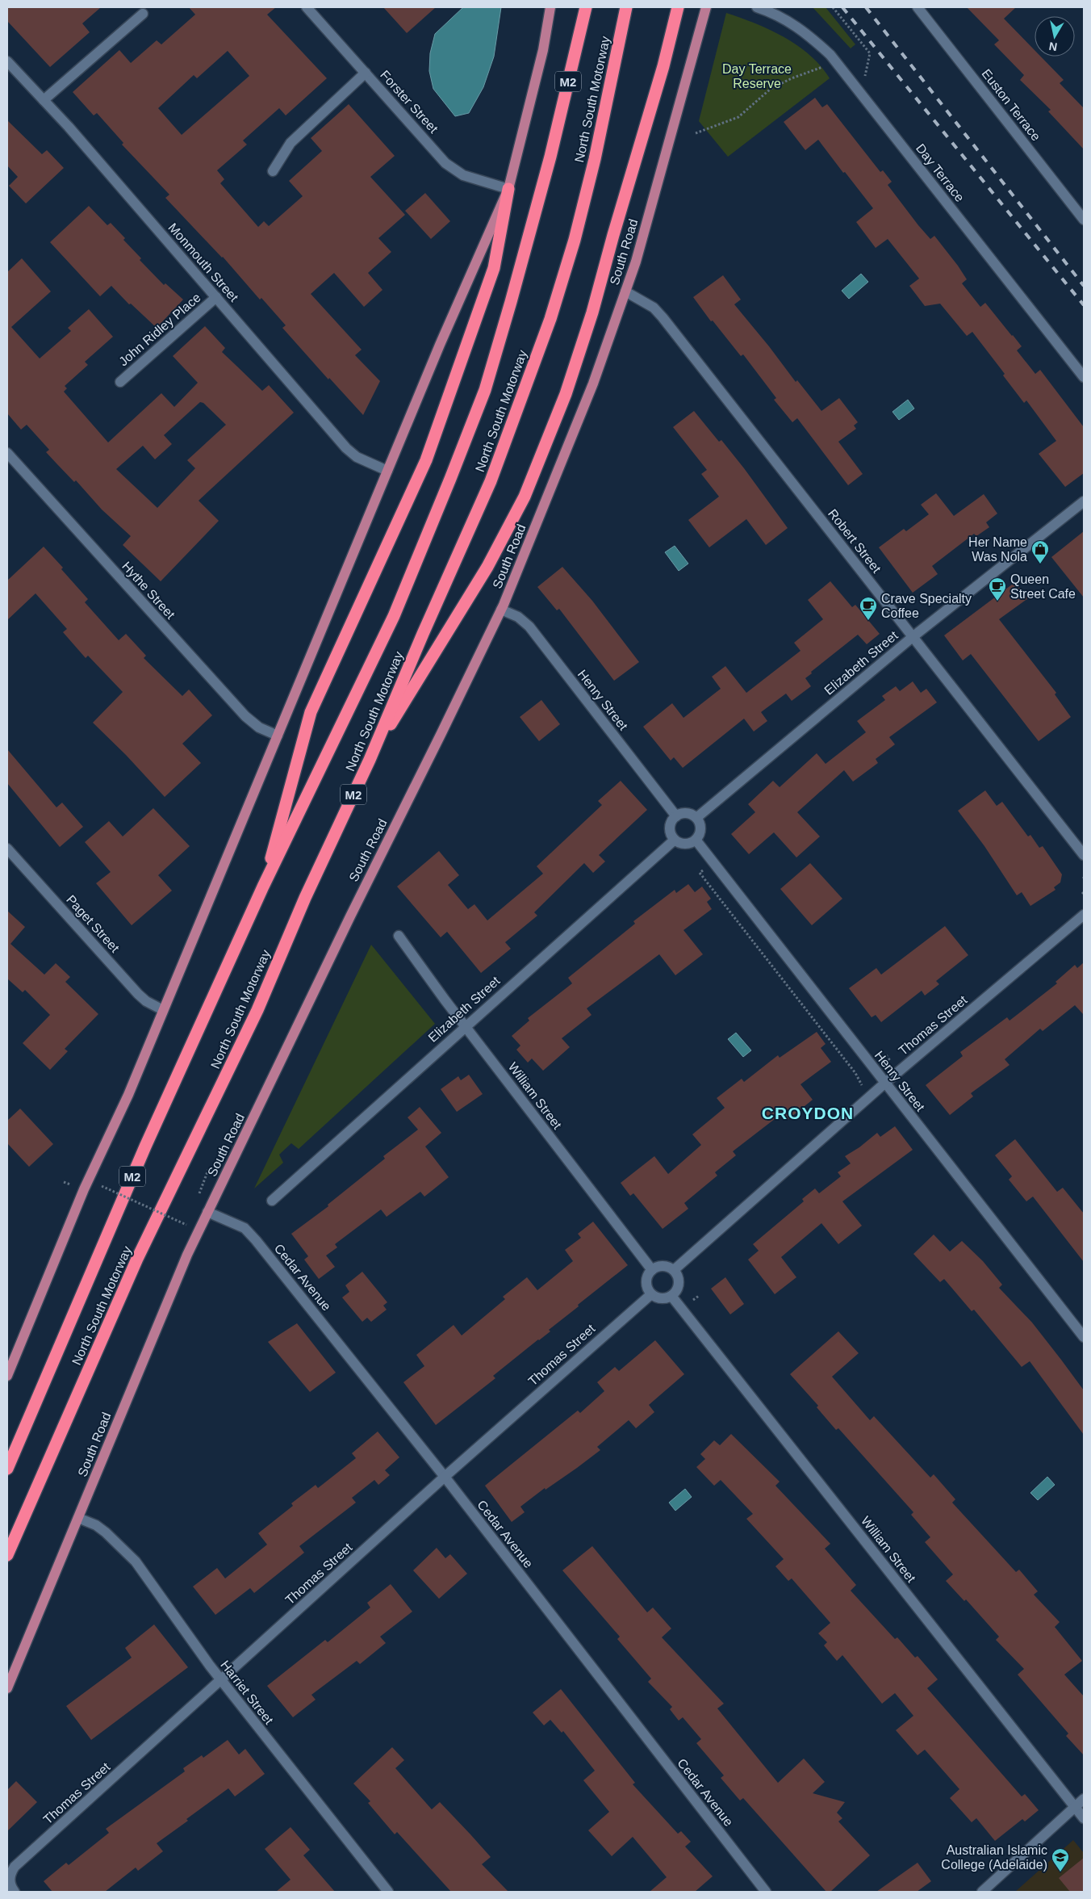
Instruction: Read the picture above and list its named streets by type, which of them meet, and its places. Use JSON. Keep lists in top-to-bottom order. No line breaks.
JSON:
{"streets":{"highway":["M2","North South Motorway"],"main road":["South Road"],"street":["Forster Street","Euston Terrace","Day Terrace","Monmouth Street","John Ridley Place","Robert Street","Hythe Street","Elizabeth Street","Henry Street","Paget Street","Thomas Street","William Street","Cedar Avenue","Harriet Street"]},"crossings":[["South Road","Robert Street"],["South Road","Henry Street"],["South Road","Cedar Avenue"],["South Road","Harriet Street"],["Monmouth Street","John Ridley Place"],["Robert Street","Elizabeth Street"],["Elizabeth Street","Henry Street"],["Elizabeth Street","William Street"],["Henry Street","Thomas Street"],["Thomas Street","William Street"],["Thomas Street","Cedar Avenue"],["Thomas Street","Harriet Street"]],"districts":["CROYDON"],"parks":["Day Terrace Reserve"],"places":{"shop":["Her Name Was Nola"],"cafe":["Queen Street Cafe","Crave Specialty Coffee"],"school or university":["Australian Islamic College (Adelaide)"]},"north":"bottom"}
